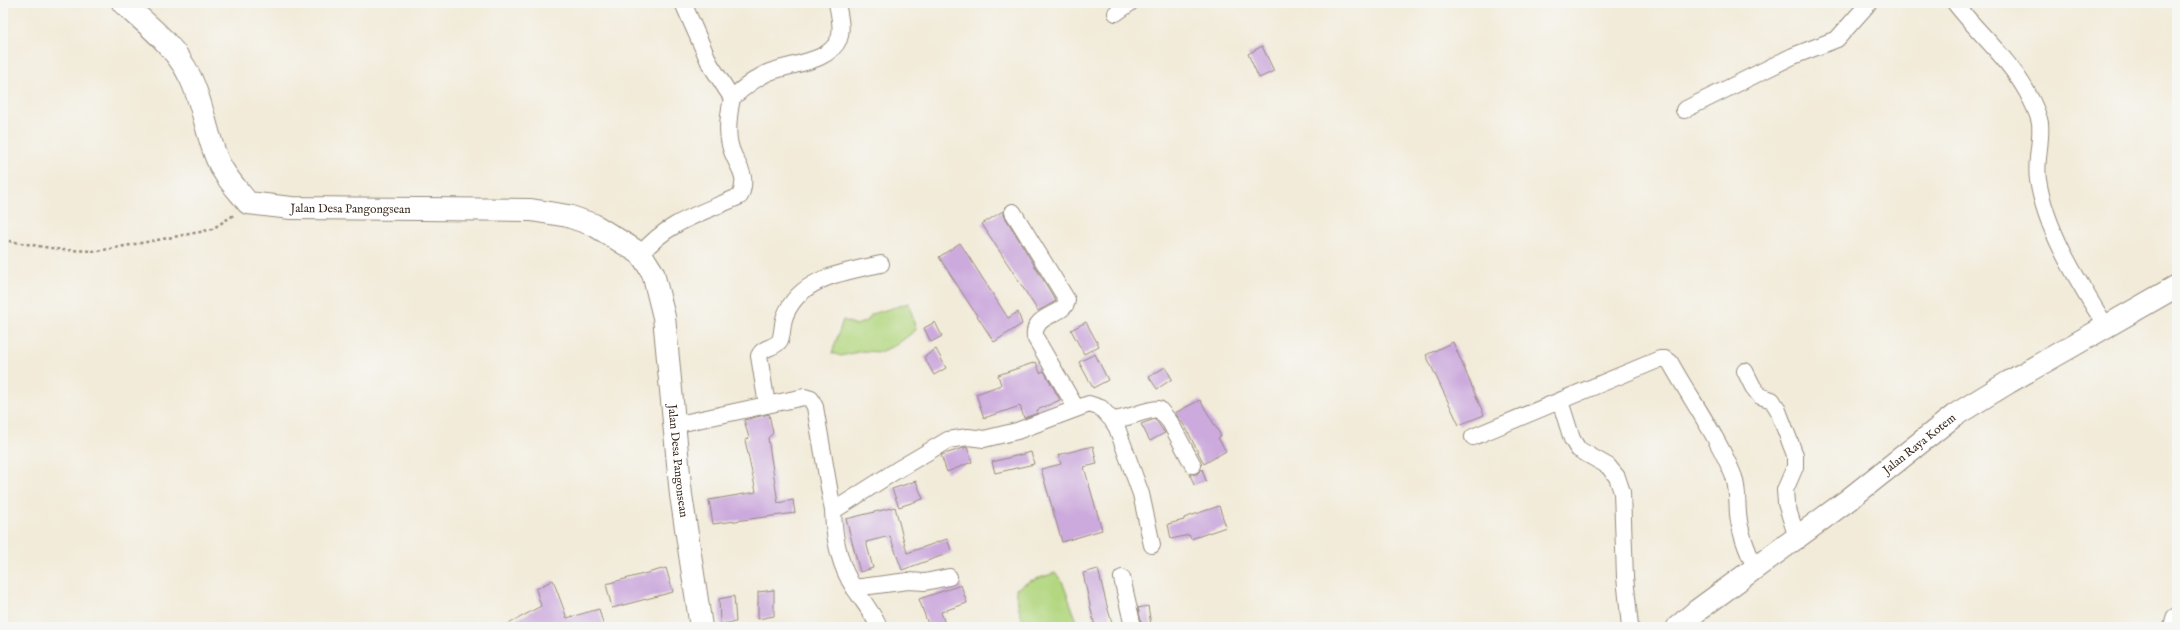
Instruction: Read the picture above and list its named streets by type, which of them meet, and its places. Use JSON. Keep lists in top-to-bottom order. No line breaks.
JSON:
{"streets":{"main road":["Jalan Desa Pangongsean","Jalan Raya Kotem","Jalan Desa Pangonsean"]},"crossings":[["Jalan Desa Pangongsean","Jalan Desa Pangonsean"]]}
